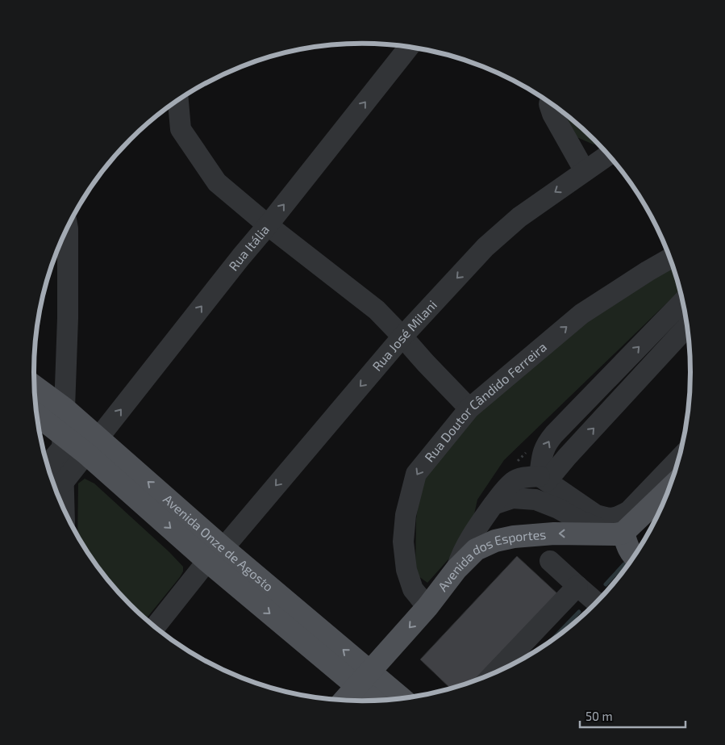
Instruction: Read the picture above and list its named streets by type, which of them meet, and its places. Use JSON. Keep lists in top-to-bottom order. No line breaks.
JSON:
{"streets":{"main road":["Avenida Onze de Agosto","Avenida dos Esportes"],"street":["Rua Itália","Rua José Milani","Rua Doutor Cândido Ferreira"]},"crossings":[["Rua Itália","Avenida Onze de Agosto"],["Rua José Milani","Avenida Onze de Agosto"],["Rua Doutor Cândido Ferreira","Avenida dos Esportes"],["Avenida Onze de Agosto","Avenida dos Esportes"]],"one_way":["Rua Itália","Avenida dos Esportes"],"scale_bar":"50 m"}
